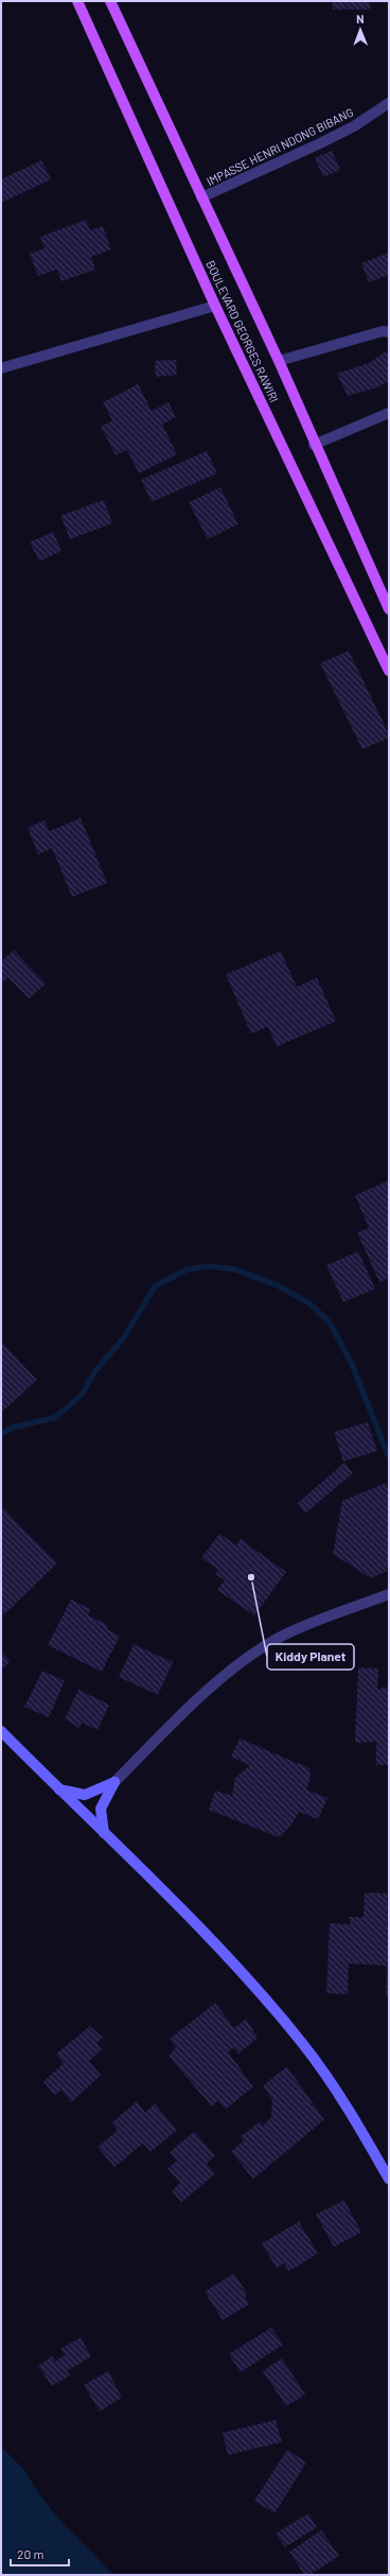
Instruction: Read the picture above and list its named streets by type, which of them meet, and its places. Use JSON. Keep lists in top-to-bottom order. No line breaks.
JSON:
{"streets":{"main road":["BOULEVARD GEORGES RAWIRI"],"street":["IMPASSE HENRI NDONG BIBANG"]},"crossings":[["IMPASSE HENRI NDONG BIBANG","BOULEVARD GEORGES RAWIRI"]],"places":["Kiddy Planet"],"scale_bar":"20 m","north":"top"}
